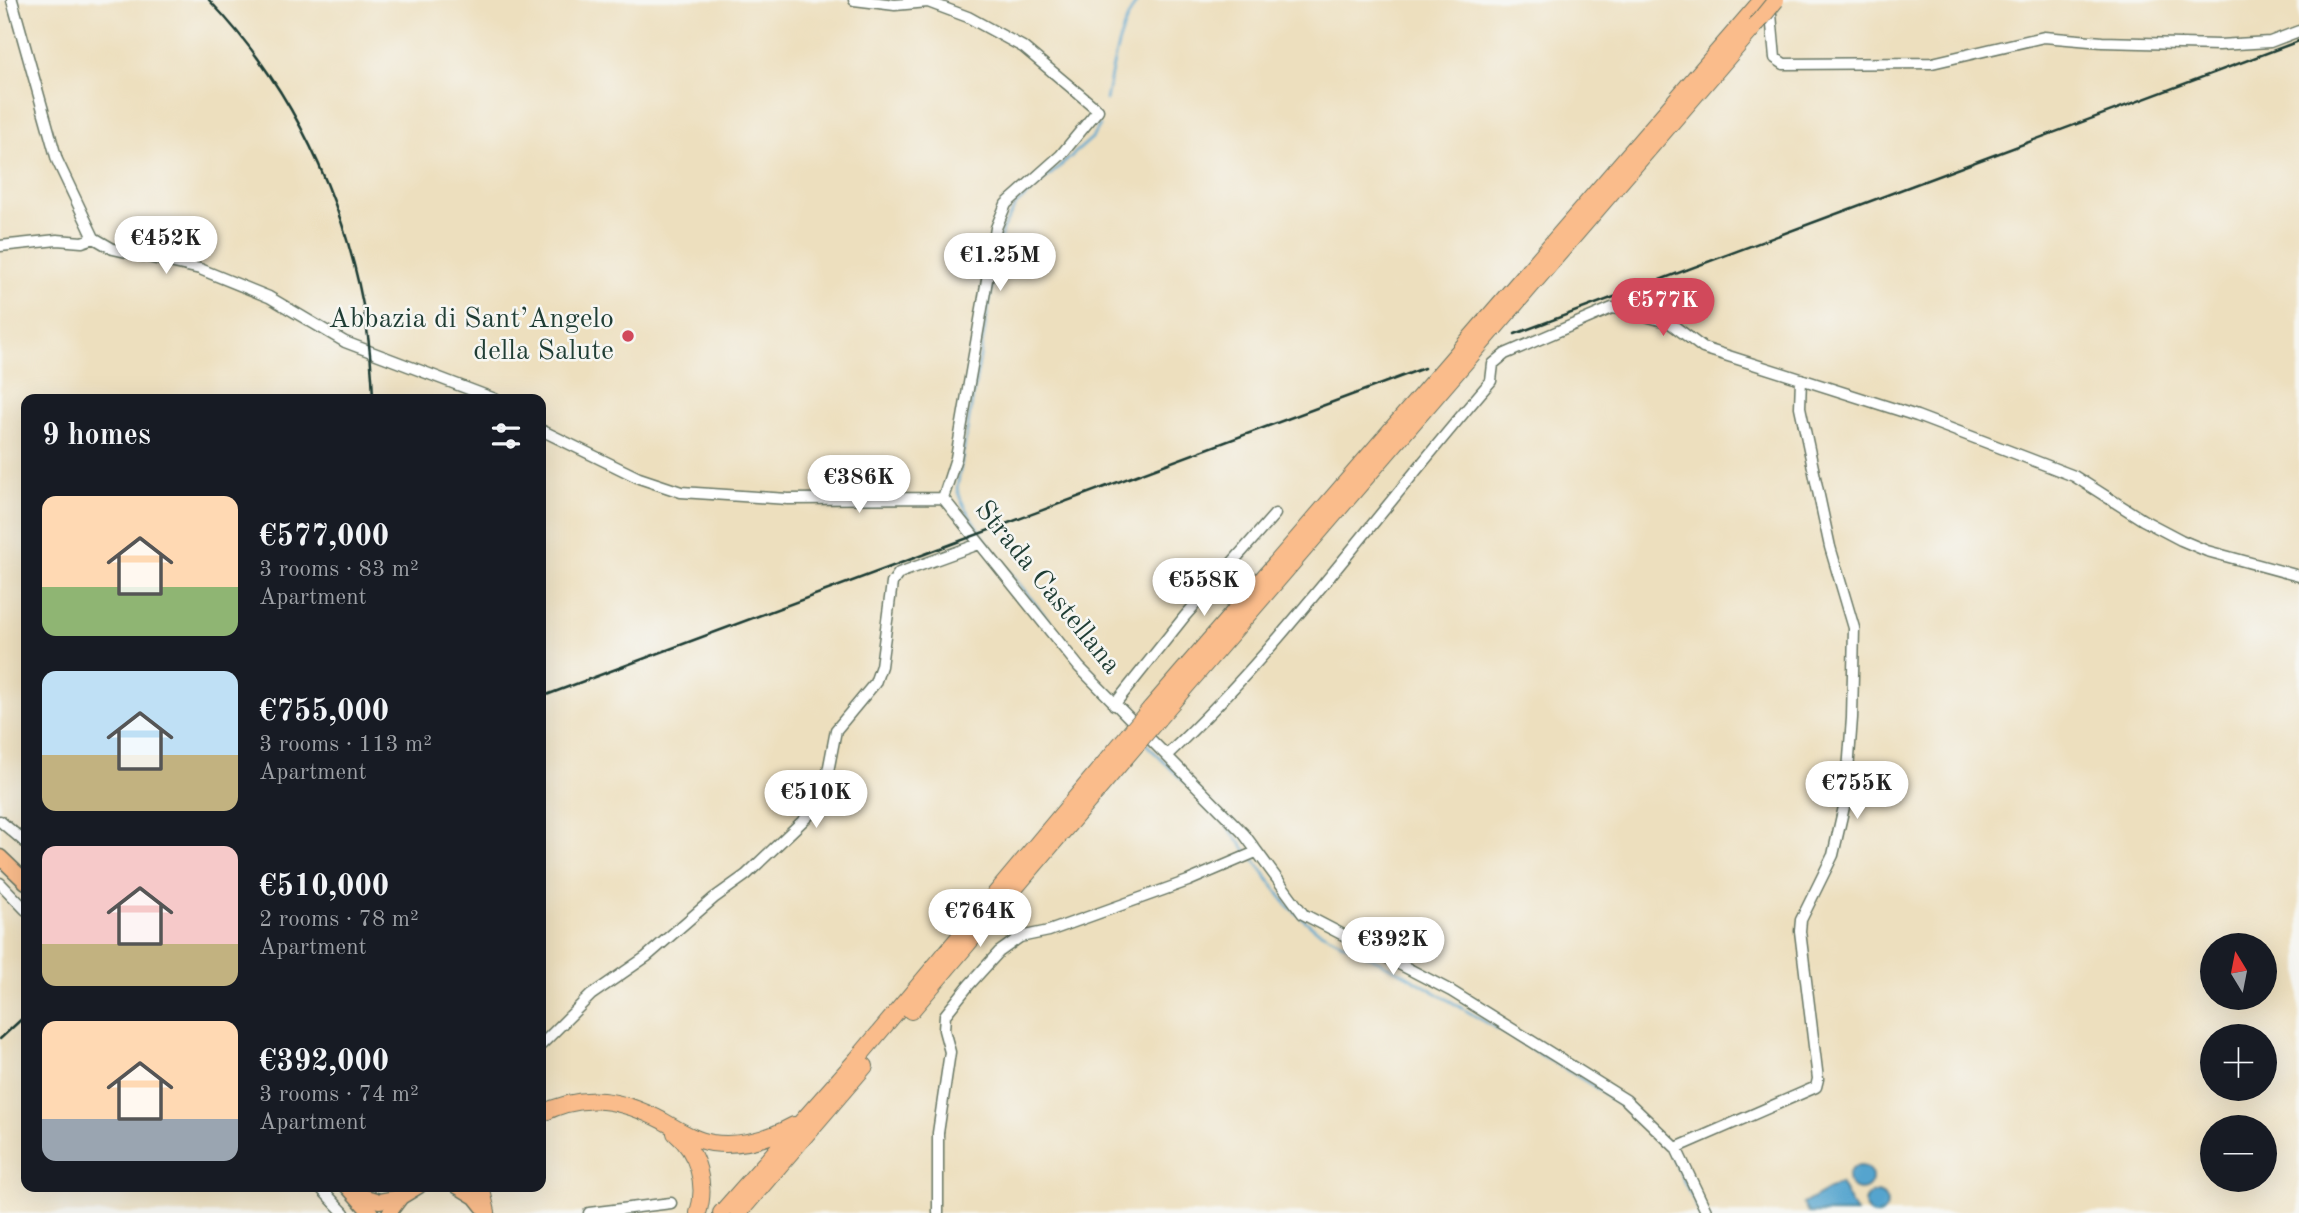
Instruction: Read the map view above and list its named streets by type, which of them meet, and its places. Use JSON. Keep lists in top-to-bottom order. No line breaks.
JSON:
{"streets":{"street":["Strada Castellana"]},"places":["Abbazia di Sant’Angelo della Salute"],"north":"top","page":{"price":["€452K","€1.25M","€577K","€386K","€558K","€755K","€510K","€764K","€392K"],"heading":"9 homes","list":[{"name":"€577,000","note":"3 rooms · 83 m² · Apartment"},{"name":"€755,000","note":"3 rooms · 113 m² · Apartment"},{"name":"€510,000","note":"2 rooms · 78 m² · Apartment"},{"name":"€392,000","note":"3 rooms · 74 m² · Apartment"}],"map_buttons":["+","−"]}}
